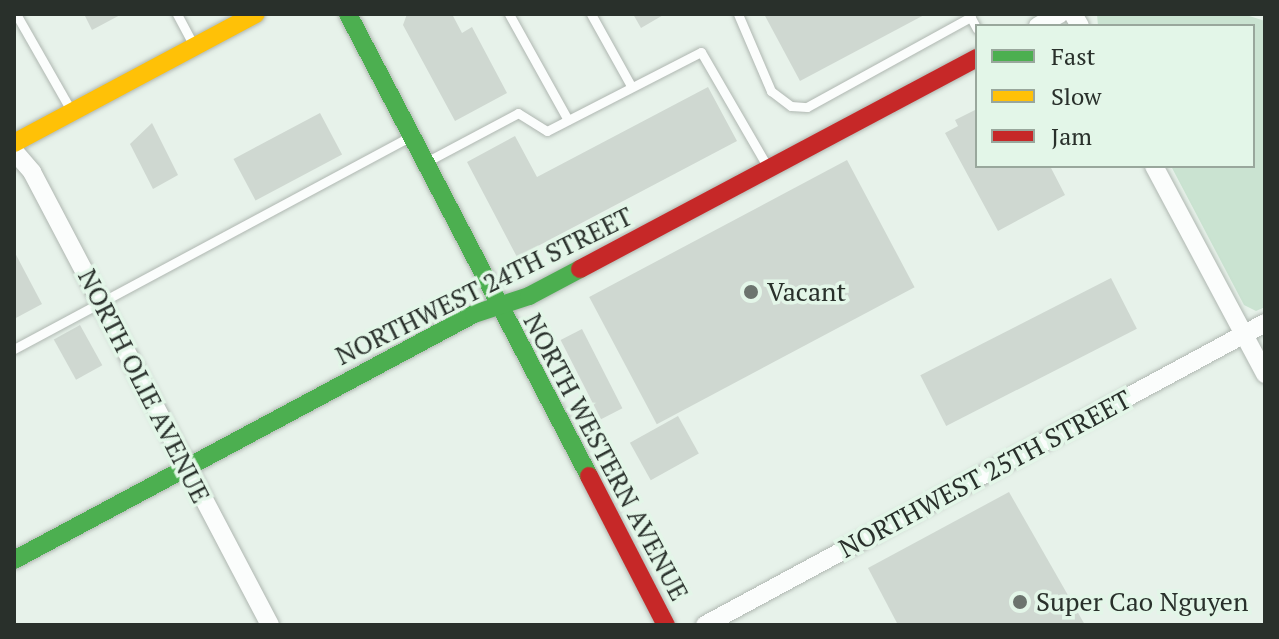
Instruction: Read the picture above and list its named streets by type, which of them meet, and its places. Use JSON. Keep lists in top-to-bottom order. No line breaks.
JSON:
{"streets":{"street":["NORTHWEST 24TH STREET","NORTH OLIE AVENUE","NORTH WESTERN AVENUE","NORTHWEST 25TH STREET"]},"crossings":[["NORTHWEST 24TH STREET","NORTH OLIE AVENUE"],["NORTHWEST 24TH STREET","NORTH WESTERN AVENUE"]],"places":["Vacant","Super Cao Nguyen"],"legend":["Fast","Slow","Jam"]}
